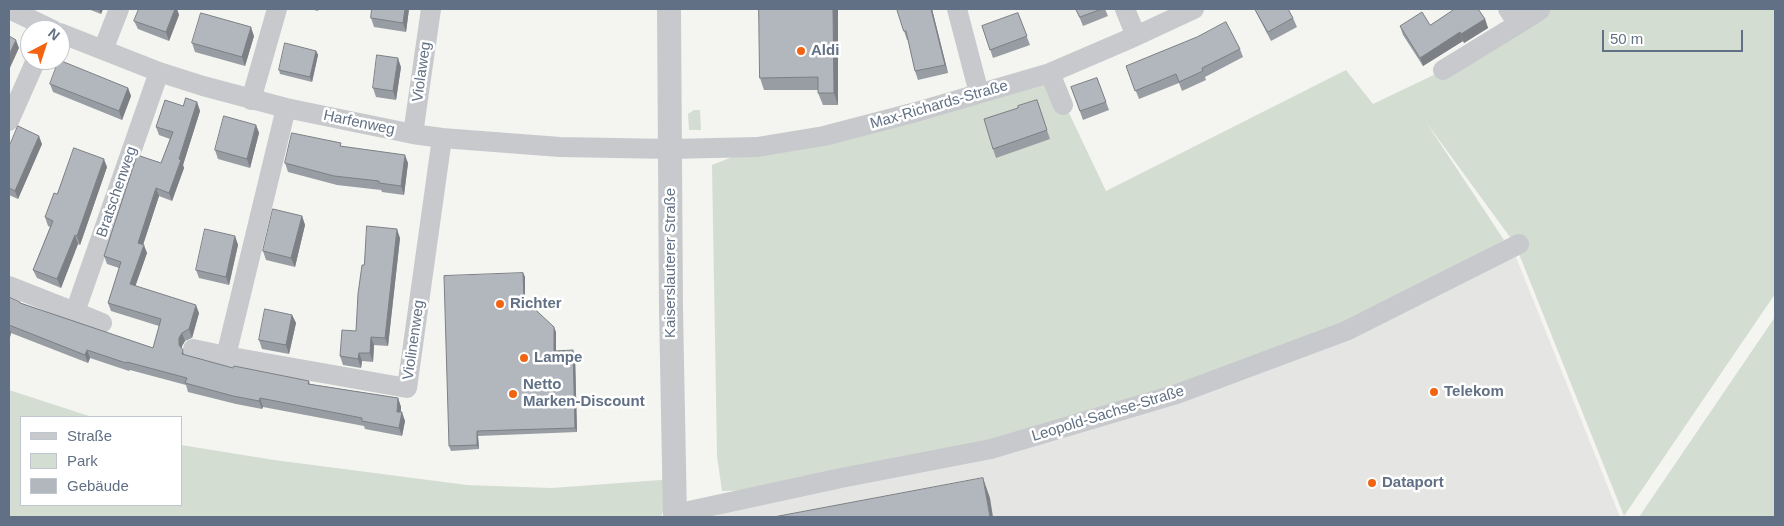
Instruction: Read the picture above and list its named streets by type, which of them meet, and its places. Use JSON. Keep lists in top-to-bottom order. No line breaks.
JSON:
{"streets":{"street":["Violaweg","Max-Richards-Straße","Harfenweg","Bratschenweg","Kaiserslauterer Straße","Violinenweg","Leopold-Sachse-Straße"]},"crossings":[["Violaweg","Harfenweg"],["Max-Richards-Straße","Harfenweg"],["Max-Richards-Straße","Kaiserslauterer Straße"],["Harfenweg","Bratschenweg"],["Harfenweg","Kaiserslauterer Straße"],["Harfenweg","Violinenweg"],["Kaiserslauterer Straße","Leopold-Sachse-Straße"]],"places":["Aldi","Richter","Lampe","Telekom","Netto Marken-Discount","Dataport"],"legend":["Straße","Park","Gebäude"],"scale_bar":"50 m","north":"top right"}
